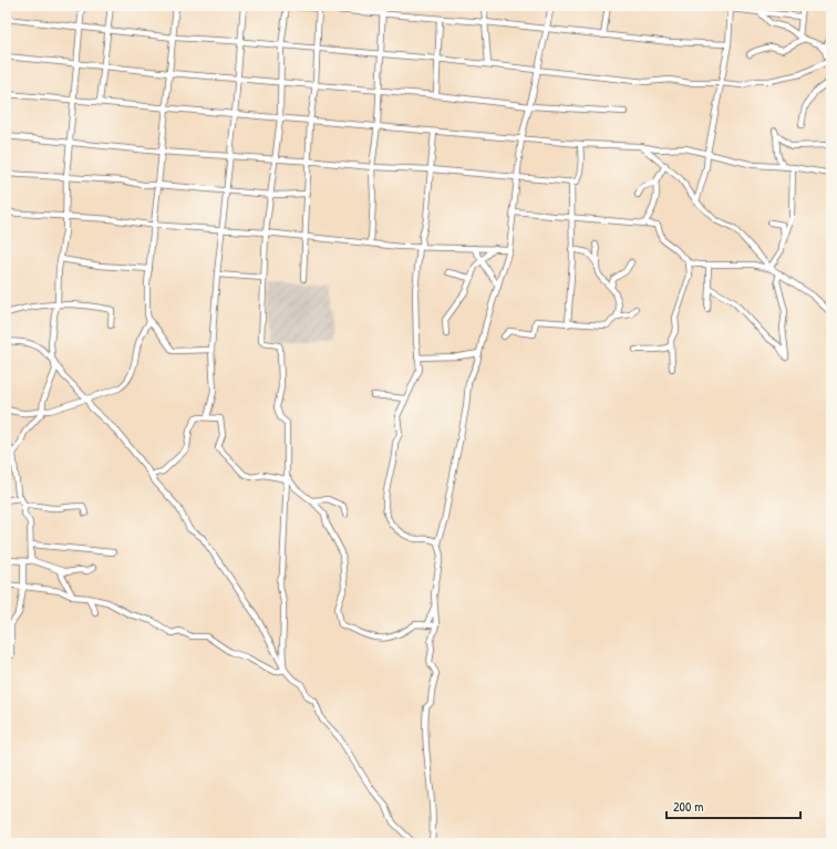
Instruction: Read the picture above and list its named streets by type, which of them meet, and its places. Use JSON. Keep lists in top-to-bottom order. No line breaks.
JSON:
{"scale_bar":"200 m"}
